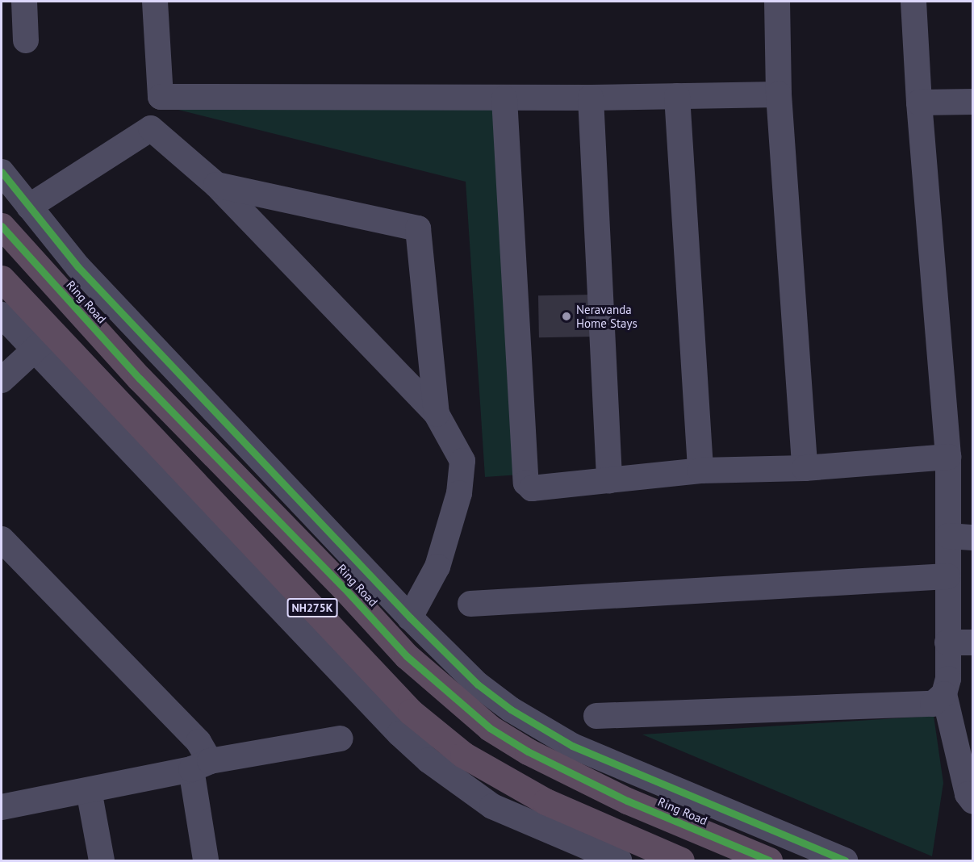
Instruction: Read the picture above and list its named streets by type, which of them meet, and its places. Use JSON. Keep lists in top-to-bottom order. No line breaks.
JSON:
{"streets":{"highway":["Ring Road","NH275K"]},"places":["Neravanda Home Stays"]}
